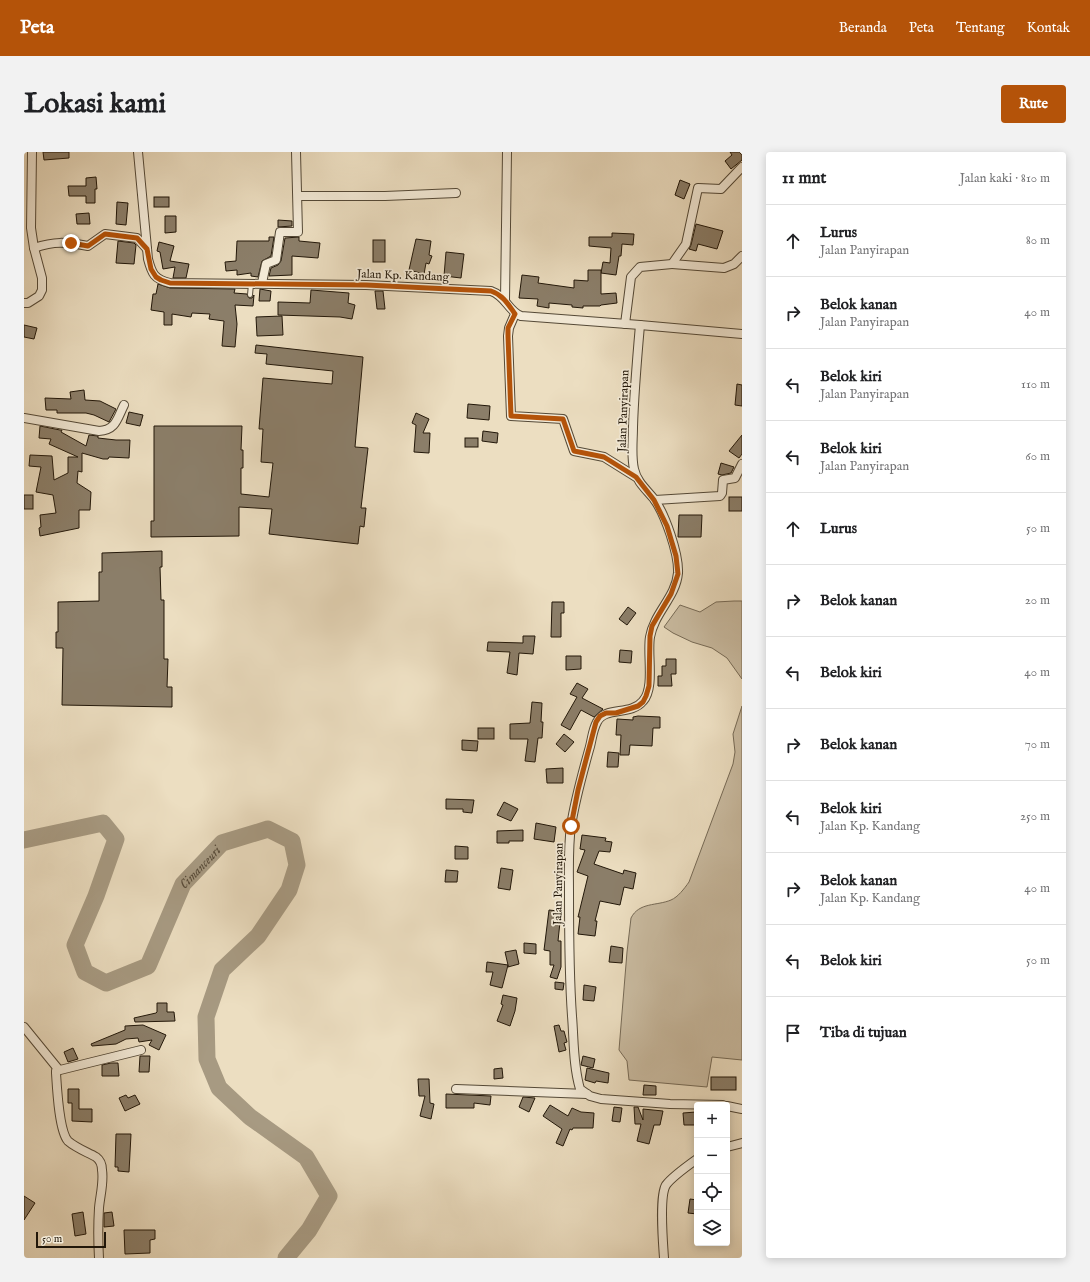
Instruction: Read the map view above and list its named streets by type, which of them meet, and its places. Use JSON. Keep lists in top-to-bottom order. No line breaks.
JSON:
{"streets":{"street":["Jalan Kp. Kandang","Jalan Panyirapan"]},"water":["Cimanceuri"],"scale_bar":"50 m","page":{"header":"Peta","nav":["Beranda","Peta","Tentang","Kontak"],"buttons":"Rute","title":"Lokasi kami","heading":["11 mnt","Jalan kaki · 810 m"],"list":[["Lurus","Jalan Panyirapan","80 m"],["Belok kanan","Jalan Panyirapan","40 m"],["Belok kiri","Jalan Panyirapan","110 m"],["Belok kiri","Jalan Panyirapan","60 m"],["Lurus","50 m"],["Belok kanan","20 m"],["Belok kiri","40 m"],["Belok kanan","70 m"],["Belok kiri","Jalan Kp. Kandang","250 m"],["Belok kanan","Jalan Kp. Kandang","40 m"],["Belok kiri","50 m"],"Tiba di tujuan"],"map_buttons":["+","−"],"scale":"50 m"}}
